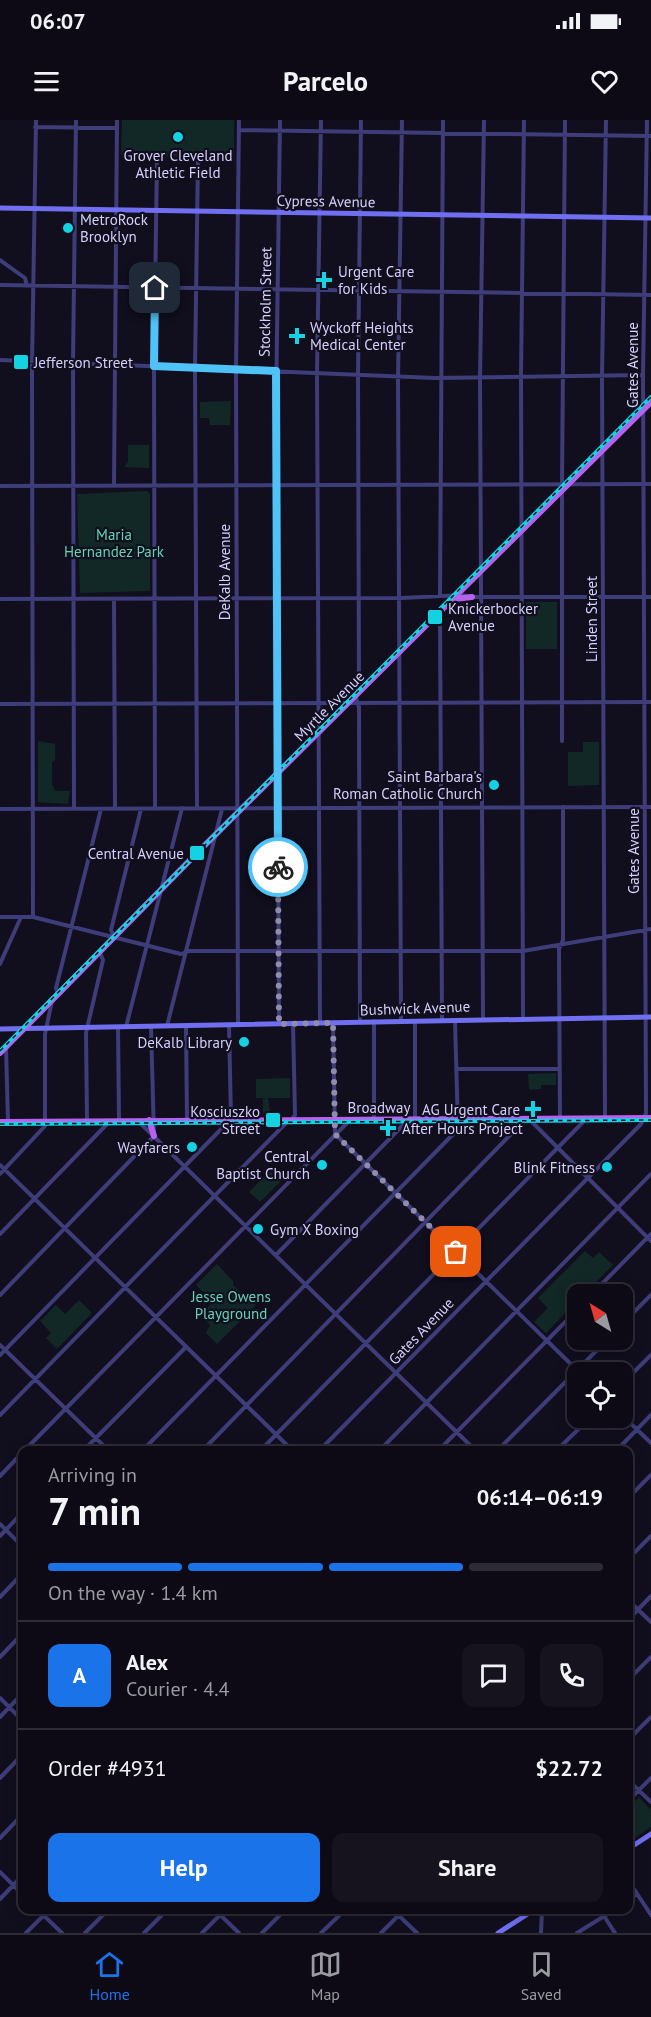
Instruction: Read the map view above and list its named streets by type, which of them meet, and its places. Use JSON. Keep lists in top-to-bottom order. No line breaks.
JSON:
{"streets":{"main road":["Cypress Avenue","Myrtle Avenue","Bushwick Avenue","Broadway"],"street":["Stockholm Street","Gates Avenue","DeKalb Avenue","Linden Street"]},"crossings":[["Cypress Avenue","Stockholm Street"],["Cypress Avenue","Gates Avenue"],["Cypress Avenue","DeKalb Avenue"],["Cypress Avenue","Linden Street"],["Stockholm Street","Myrtle Avenue"],["Stockholm Street","Bushwick Avenue"],["Gates Avenue","Myrtle Avenue"],["Gates Avenue","Bushwick Avenue"],["Gates Avenue","Broadway"],["DeKalb Avenue","Myrtle Avenue"],["DeKalb Avenue","Bushwick Avenue"],["Linden Street","Myrtle Avenue"],["Linden Street","Bushwick Avenue"],["Linden Street","Broadway"],["Myrtle Avenue","Bushwick Avenue"]],"parks":["Maria Hernandez Park","Jesse Owens Playground"],"places":{"other":["Grover Cleveland Athletic Field","MetroRock Brooklyn","Saint Barbara's Roman Catholic Church","DeKalb Library","Wayfarers","Central Baptist Church","Blink Fitness","Gym X Boxing"],"health":["Urgent Care for Kids","Wyckoff Heights Medical Center","AG Urgent Care","After Hours Project"],"transit":["Jefferson Street","Knickerbocker Avenue","Central Avenue","Kosciuszko Street"]},"north":"top left","page":{"status":"06:07","header":"Parcelo","heading":["7 min","Arriving in","06:14–06:19"],"panel":["Alex","Courier · 4.4","Order #4931","$22.72"],"bar":"On the way · 1.4 km","round":"A","buttons":["Help","Share"],"tabs":["Home","Map","Saved"]}}
